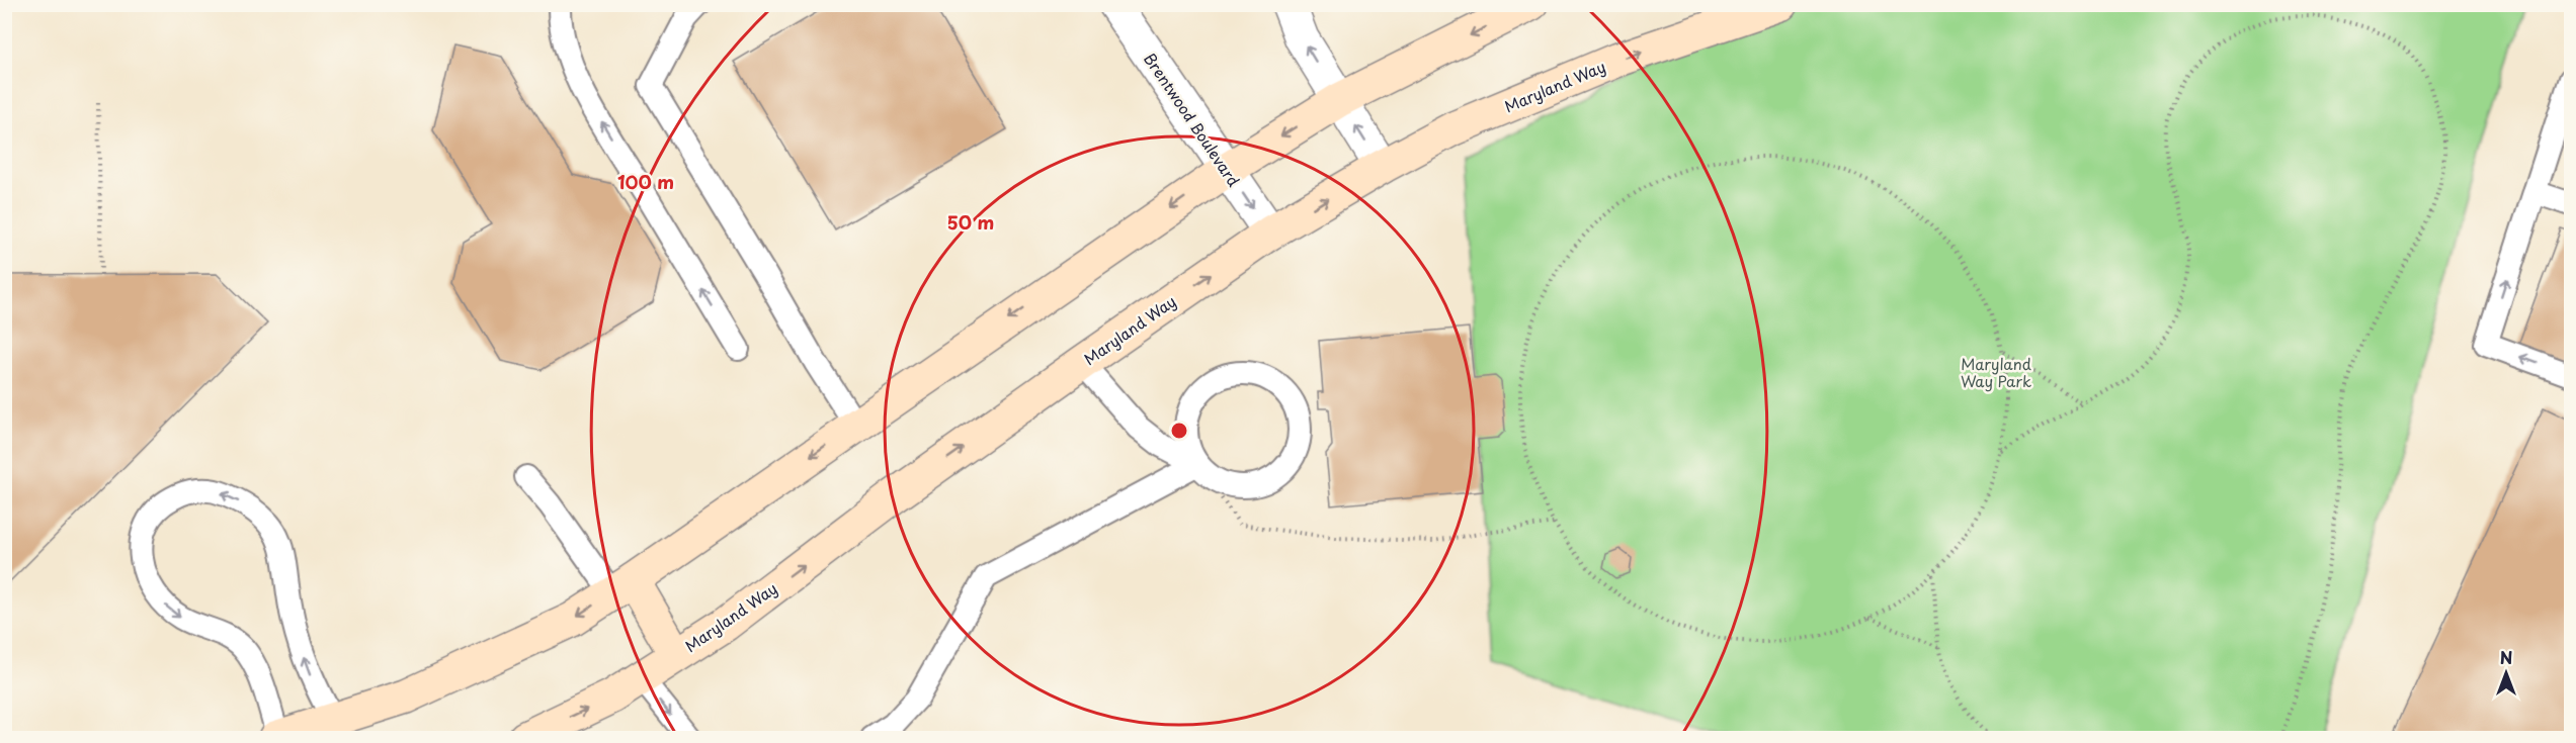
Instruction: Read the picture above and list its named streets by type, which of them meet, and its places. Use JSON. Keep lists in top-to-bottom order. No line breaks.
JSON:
{"streets":{"main road":["Maryland Way"],"street":["Brentwood Boulevard"]},"crossings":[["Maryland Way","Brentwood Boulevard"]],"parks":["Maryland Way Park"],"north":"top","rings":["100 m","50 m"]}
